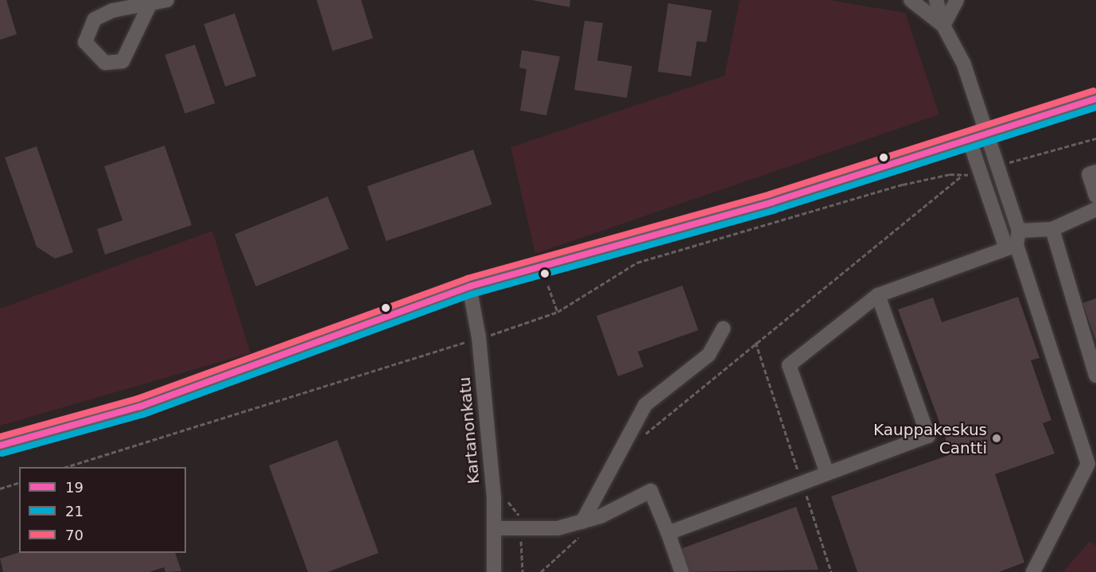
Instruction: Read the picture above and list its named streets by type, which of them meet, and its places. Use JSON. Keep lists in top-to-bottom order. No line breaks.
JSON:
{"streets":{"street":["Kartanonkatu"]},"places":["Kauppakeskus Cantti"],"lines":["transit line 70","transit line 19","transit line 21"],"legend":["19","21","70"]}
